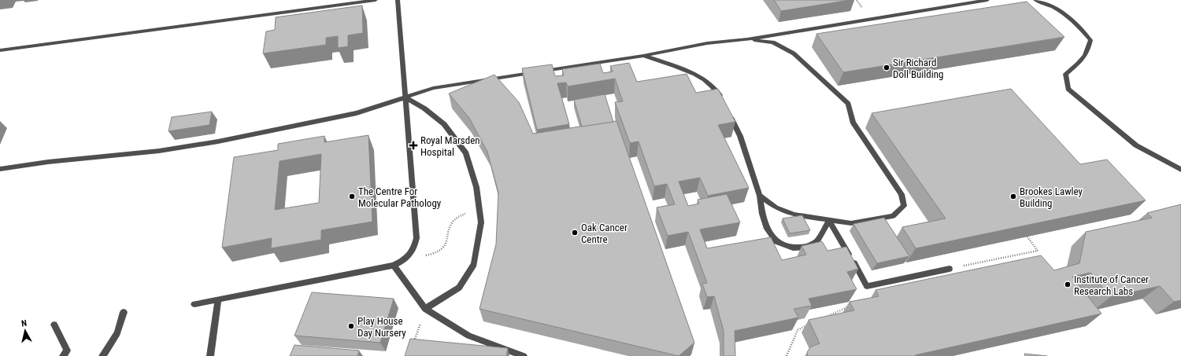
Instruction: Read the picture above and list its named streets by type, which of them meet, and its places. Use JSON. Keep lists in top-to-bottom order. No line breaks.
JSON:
{"places":{"other":["Sir Richard Doll Building","The Centre For Molecular Pathology","Brookes Lawley Building","Oak Cancer Centre","Institute of Cancer Research Labs","Play House Day Nursery"],"health":["Royal Marsden Hospital"]},"north":"top"}
